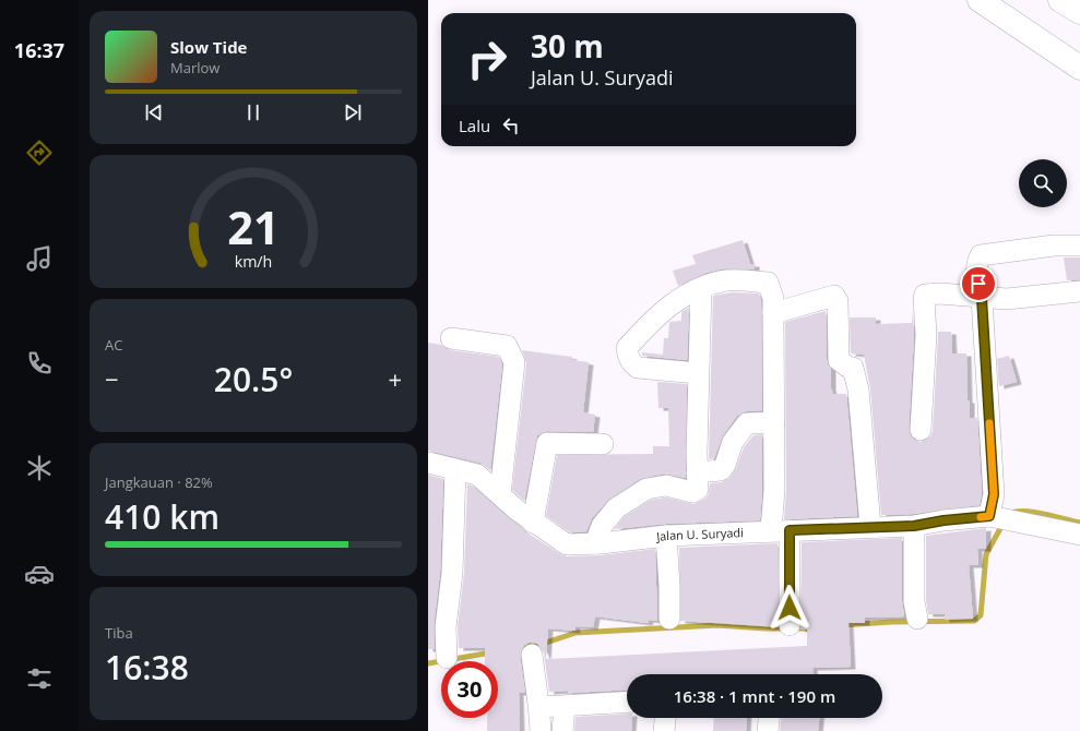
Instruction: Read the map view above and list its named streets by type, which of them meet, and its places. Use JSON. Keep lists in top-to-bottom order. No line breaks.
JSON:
{"streets":{"street":["Jalan U. Suryadi"]},"page":{"tabs":"16:37","turn":["30 m","Jalan U. Suryadi"],"song":["Slow Tide","Marlow"],"then":"Lalu","tile":["AC",["Jangkauan · 82%","410 km"],["Tiba","16:38"]],"heat":["−","20.5°","+"],"limit":"30","trip":"16:38 · 1 mnt · 190 m","gauge":["21","km/h"]}}
